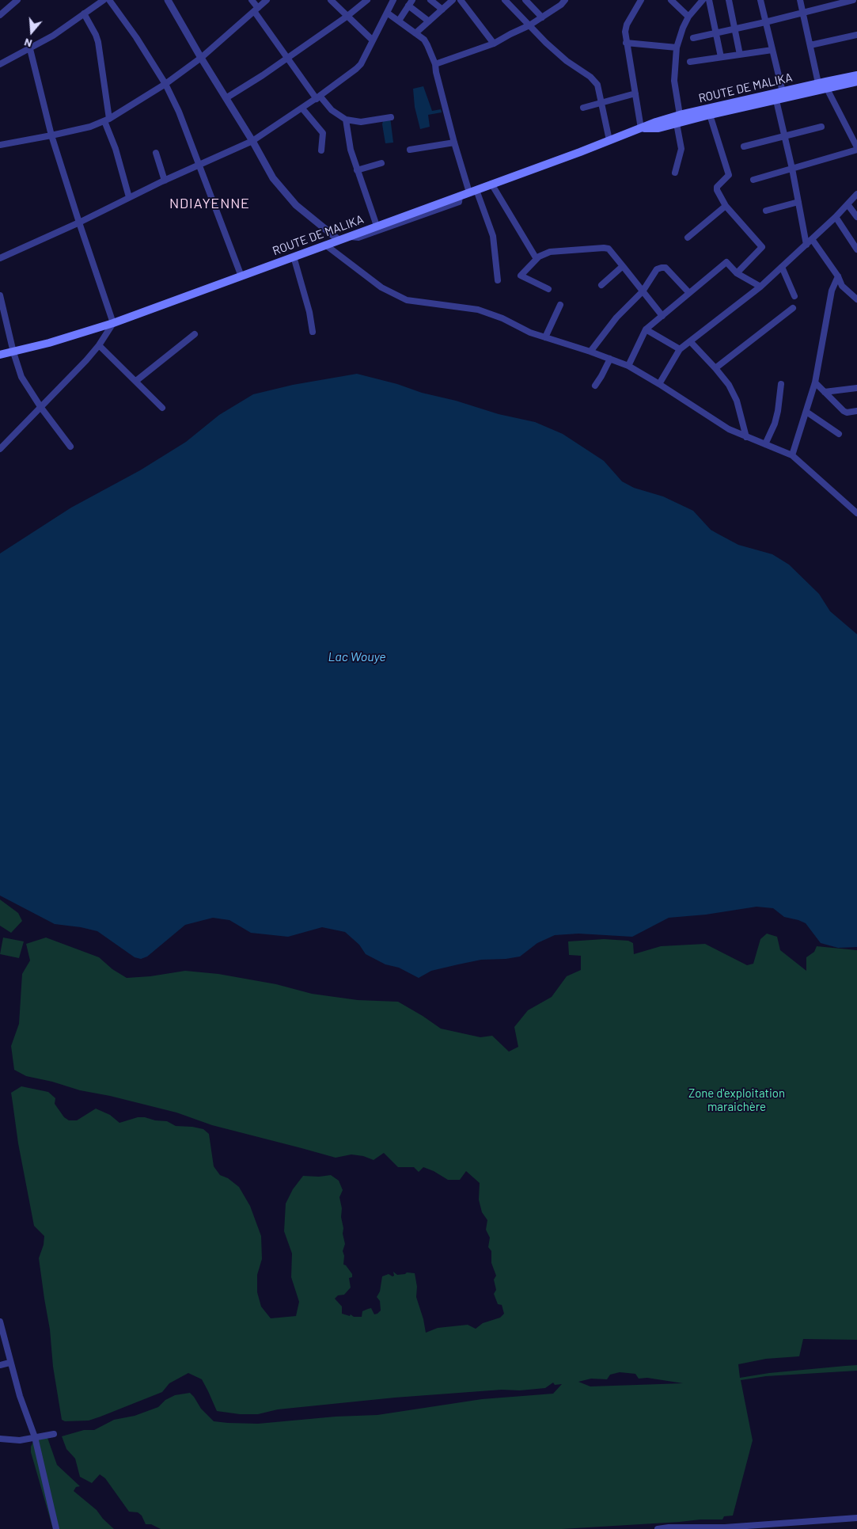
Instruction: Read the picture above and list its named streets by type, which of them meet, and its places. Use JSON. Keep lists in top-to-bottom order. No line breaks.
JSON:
{"streets":{"main road":["ROUTE DE MALIKA"]},"districts":["NDIAYENNE"],"water":["Lac Wouye"],"parks":["Zone d'exploitation maraichère"],"north":"bottom"}
